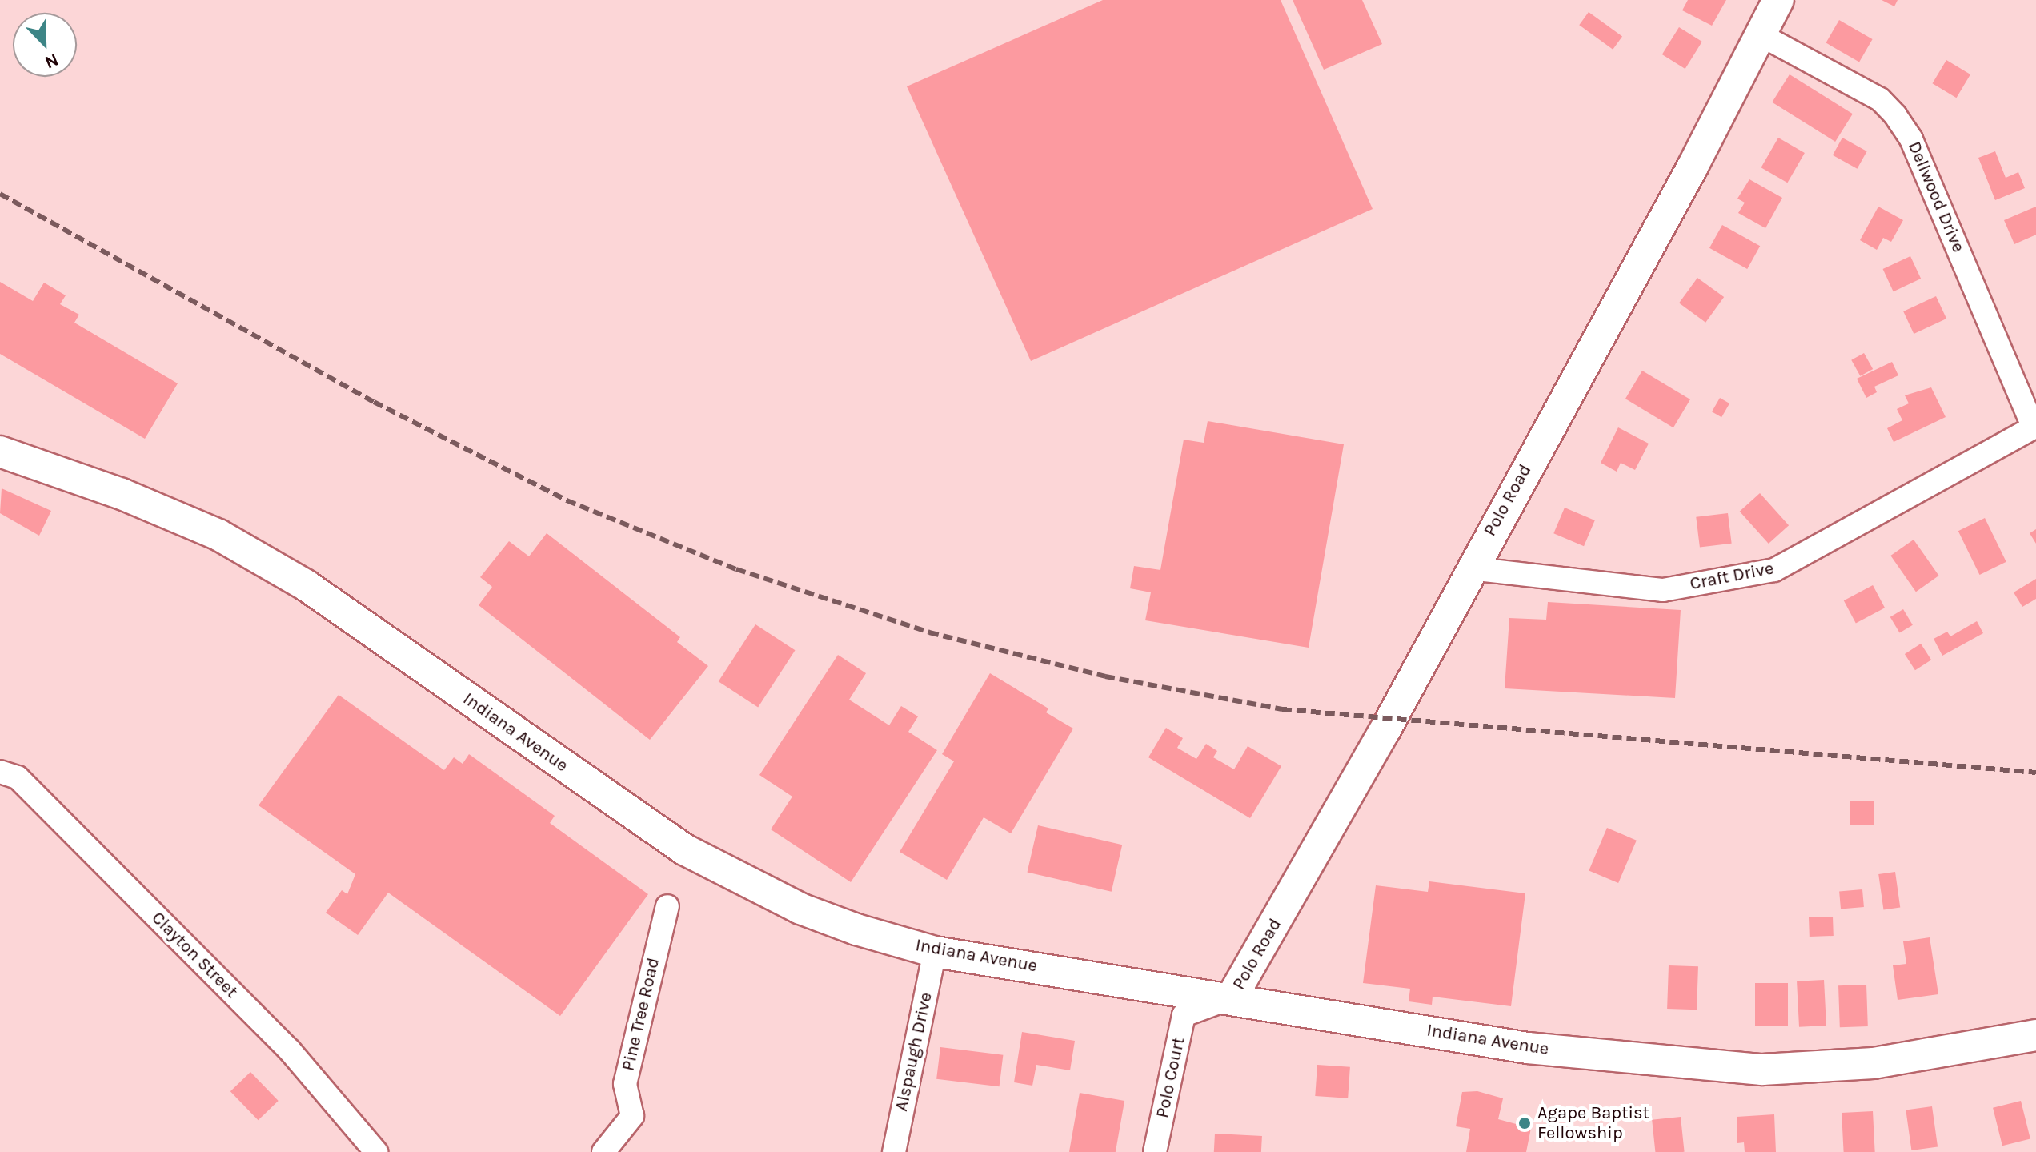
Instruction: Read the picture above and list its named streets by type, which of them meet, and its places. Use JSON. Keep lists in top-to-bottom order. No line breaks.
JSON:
{"streets":{"main road":["Polo Road","Indiana Avenue"],"street":["Dellwood Drive","Craft Drive","Clayton Street","Pine Tree Road","Alspaugh Drive","Polo Court"]},"crossings":[["Dellwood Drive","Polo Road"],["Dellwood Drive","Craft Drive"],["Polo Road","Craft Drive"],["Polo Road","Indiana Avenue"],["Polo Road","Polo Court"],["Indiana Avenue","Alspaugh Drive"],["Indiana Avenue","Polo Court"]],"places":["Agape Baptist Fellowship"],"north":"bottom right"}
